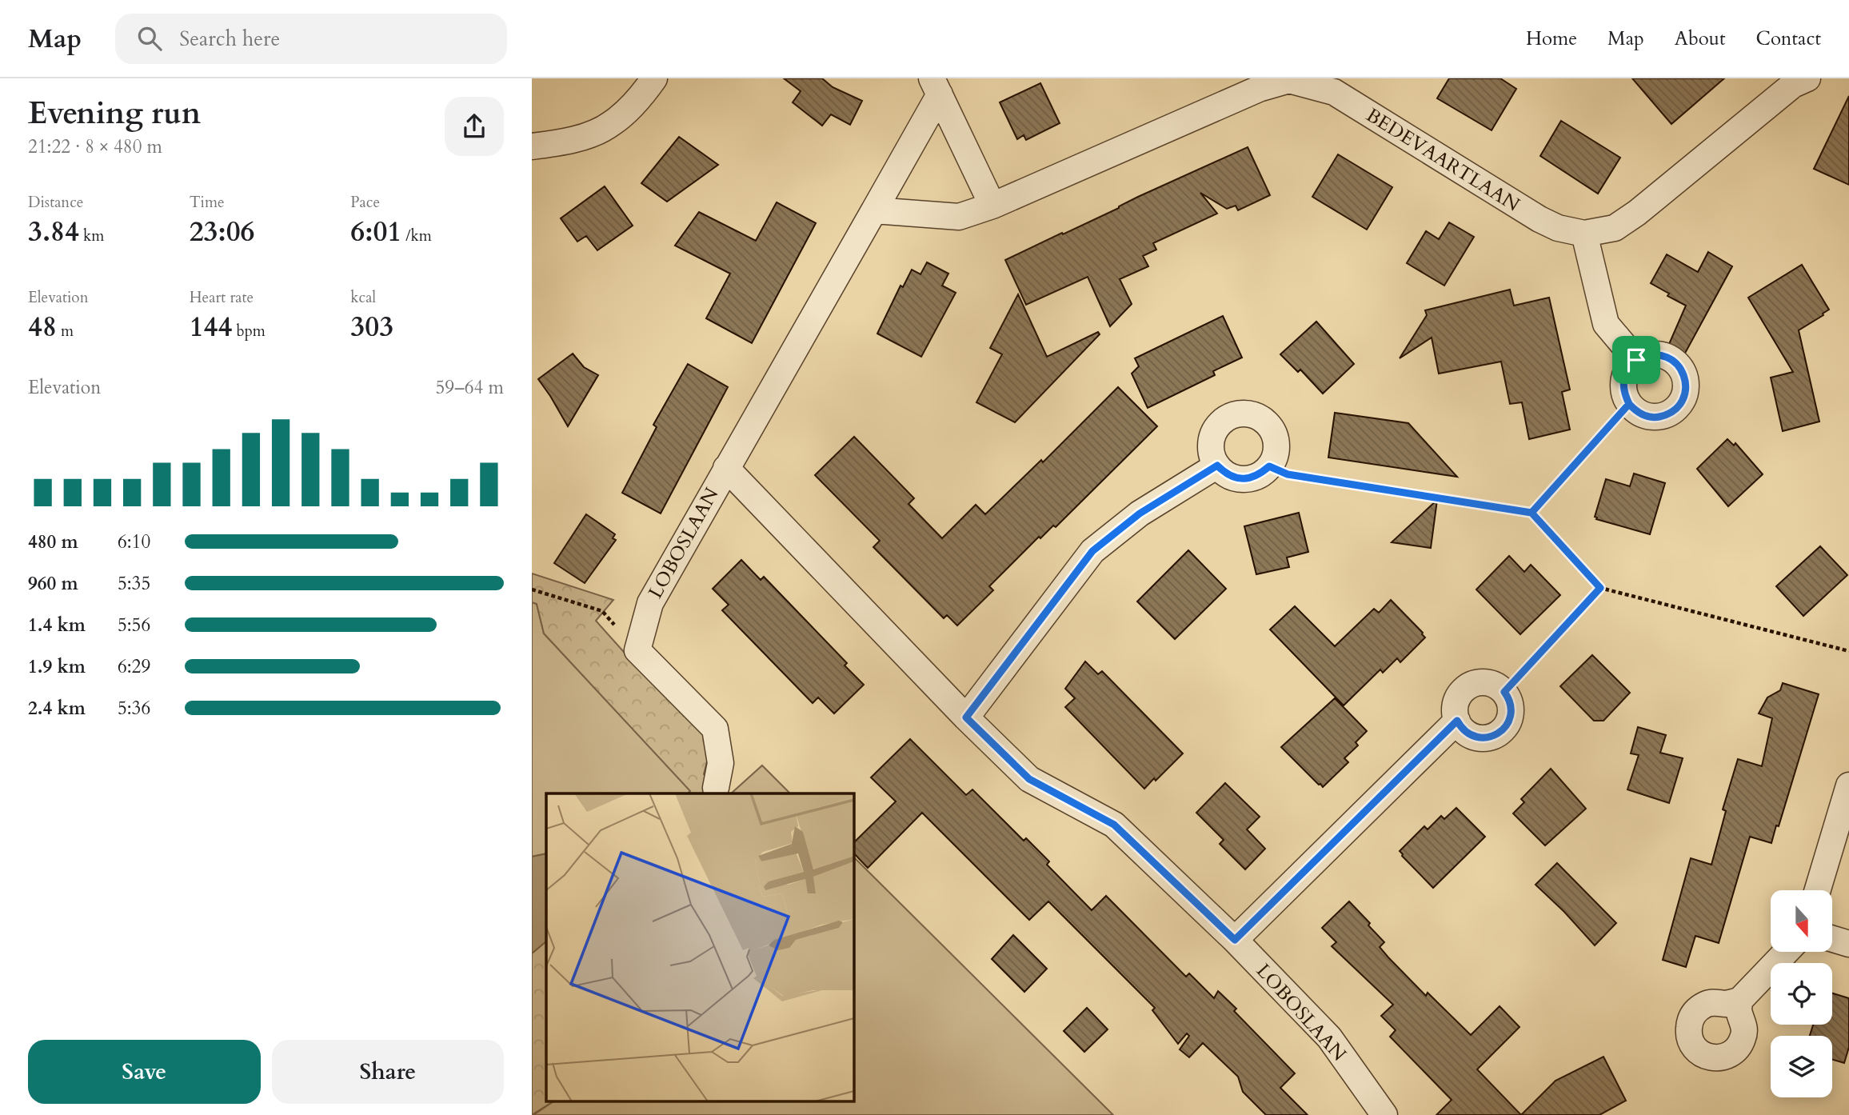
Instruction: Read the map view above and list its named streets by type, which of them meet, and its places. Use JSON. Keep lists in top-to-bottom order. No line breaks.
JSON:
{"streets":{"street":["BEDEVAARTLAAN","LOBOSLAAN"]},"crossings":[["BEDEVAARTLAAN","LOBOSLAAN"]],"north":"bottom","page":{"header":"Map","search":"Search here","nav":["Home","Map","About","Contact"],"heading":["Evening run","21:22 · 8 × 480 m"],"stats":[["Distance","3.84 km"],["Time","23:06"],["Pace","6:01 /km"],["Elevation","48 m"],["Heart rate","144 bpm"],["kcal","303"]],"chart":["Elevation","59–64 m"],"list":[{"name":"480 m","note":"6:10"},{"name":"960 m","note":"5:35"},{"name":"1.4 km","note":"5:56"},{"name":"1.9 km","note":"6:29"},{"name":"2.4 km","note":"5:36"}],"buttons":["Save","Share"]}}
